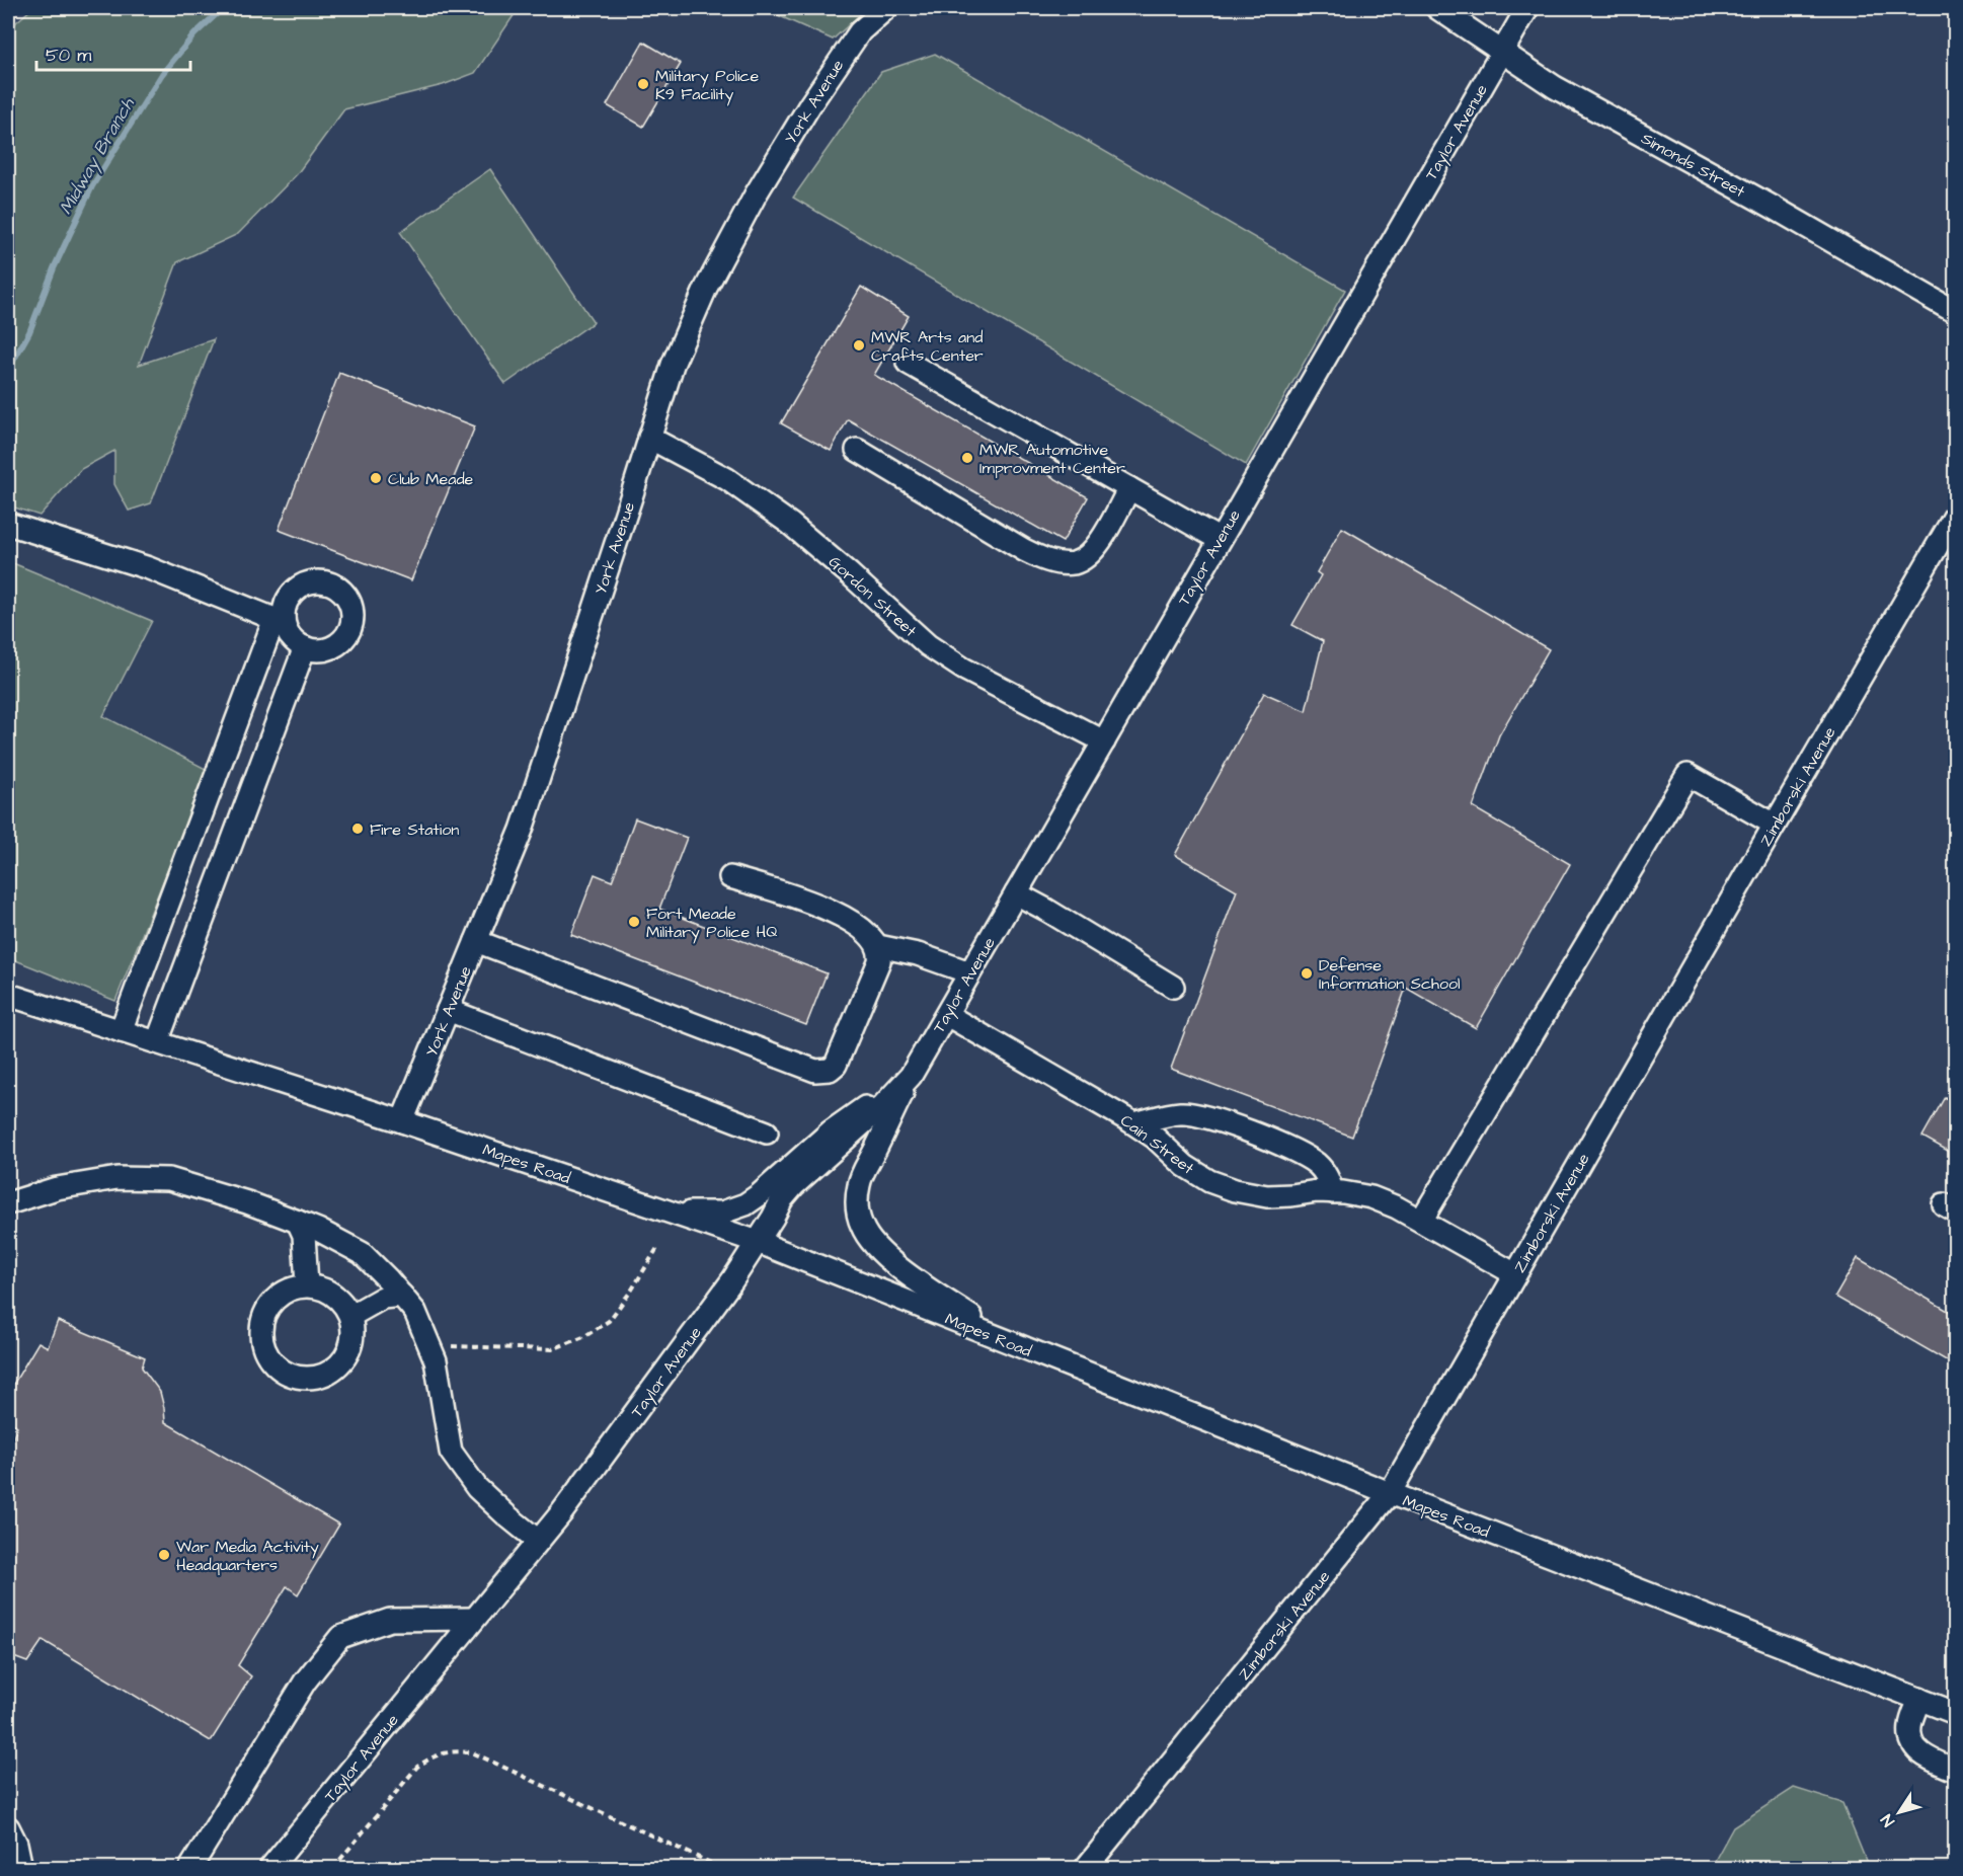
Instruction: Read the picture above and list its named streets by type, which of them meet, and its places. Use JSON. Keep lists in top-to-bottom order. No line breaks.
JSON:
{"streets":{"street":["York Avenue","Taylor Avenue","Simonds Street","Gordon Street","Zimborski Avenue","Cain Street","Mapes Road"]},"crossings":[["York Avenue","Gordon Street"],["York Avenue","Mapes Road"],["Taylor Avenue","Simonds Street"],["Taylor Avenue","Gordon Street"],["Taylor Avenue","Cain Street"],["Taylor Avenue","Mapes Road"],["Zimborski Avenue","Cain Street"],["Zimborski Avenue","Mapes Road"]],"water":["Midway Branch"],"places":["Military Police K9 Facility","MWR Arts and Crafts Center","MWR Automotive Improvment Center","Club Meade","Fire Station","Fort Meade Military Police HQ","Defense Information School","War Media Activity Headquarters"],"scale_bar":"50 m","north":"bottom left"}
